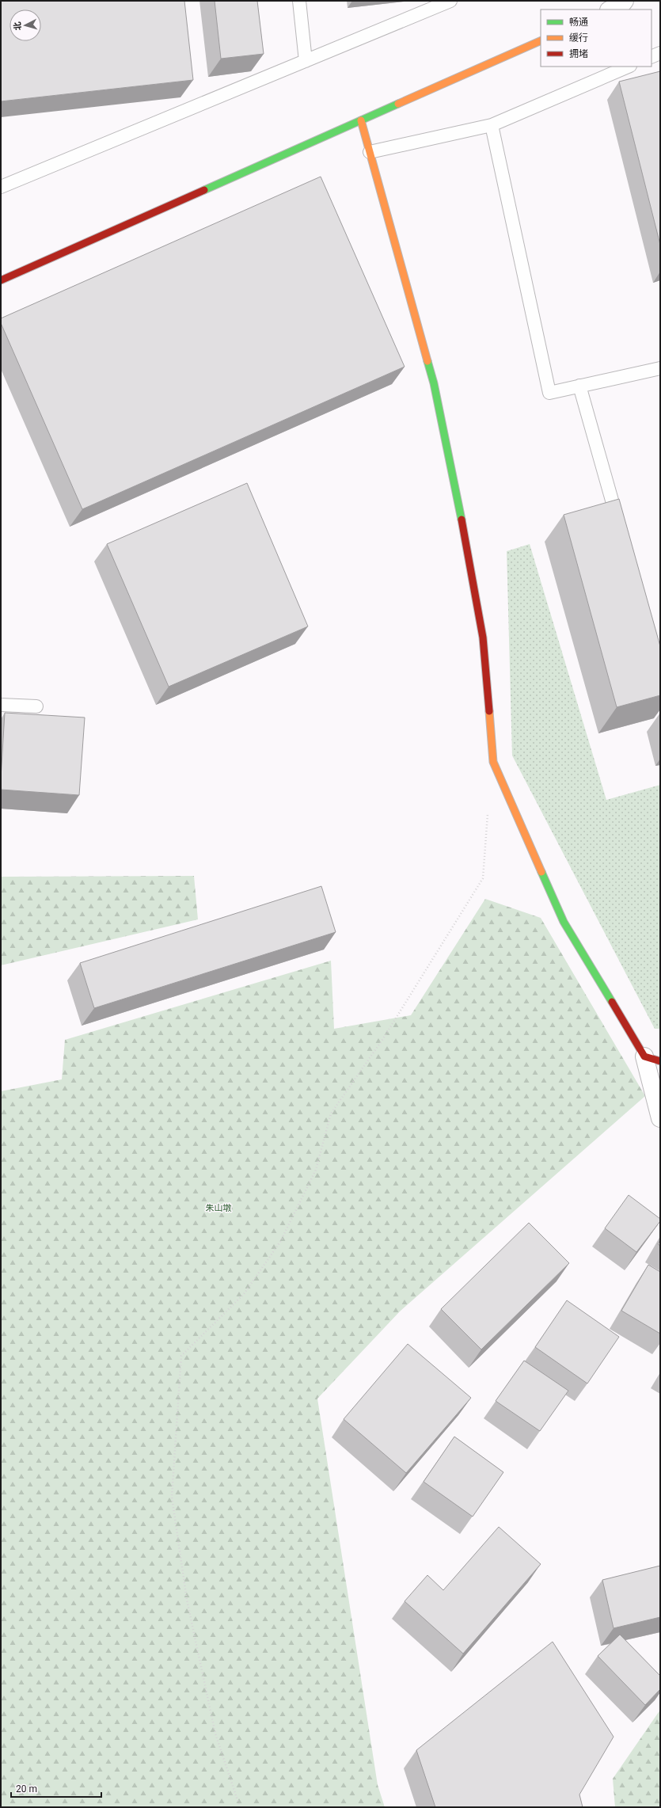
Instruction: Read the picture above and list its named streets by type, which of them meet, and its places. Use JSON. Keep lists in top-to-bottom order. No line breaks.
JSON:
{"parks":["朱山墩"],"legend":["畅通","缓行","拥堵"],"scale_bar":"20 m","north":"left"}
